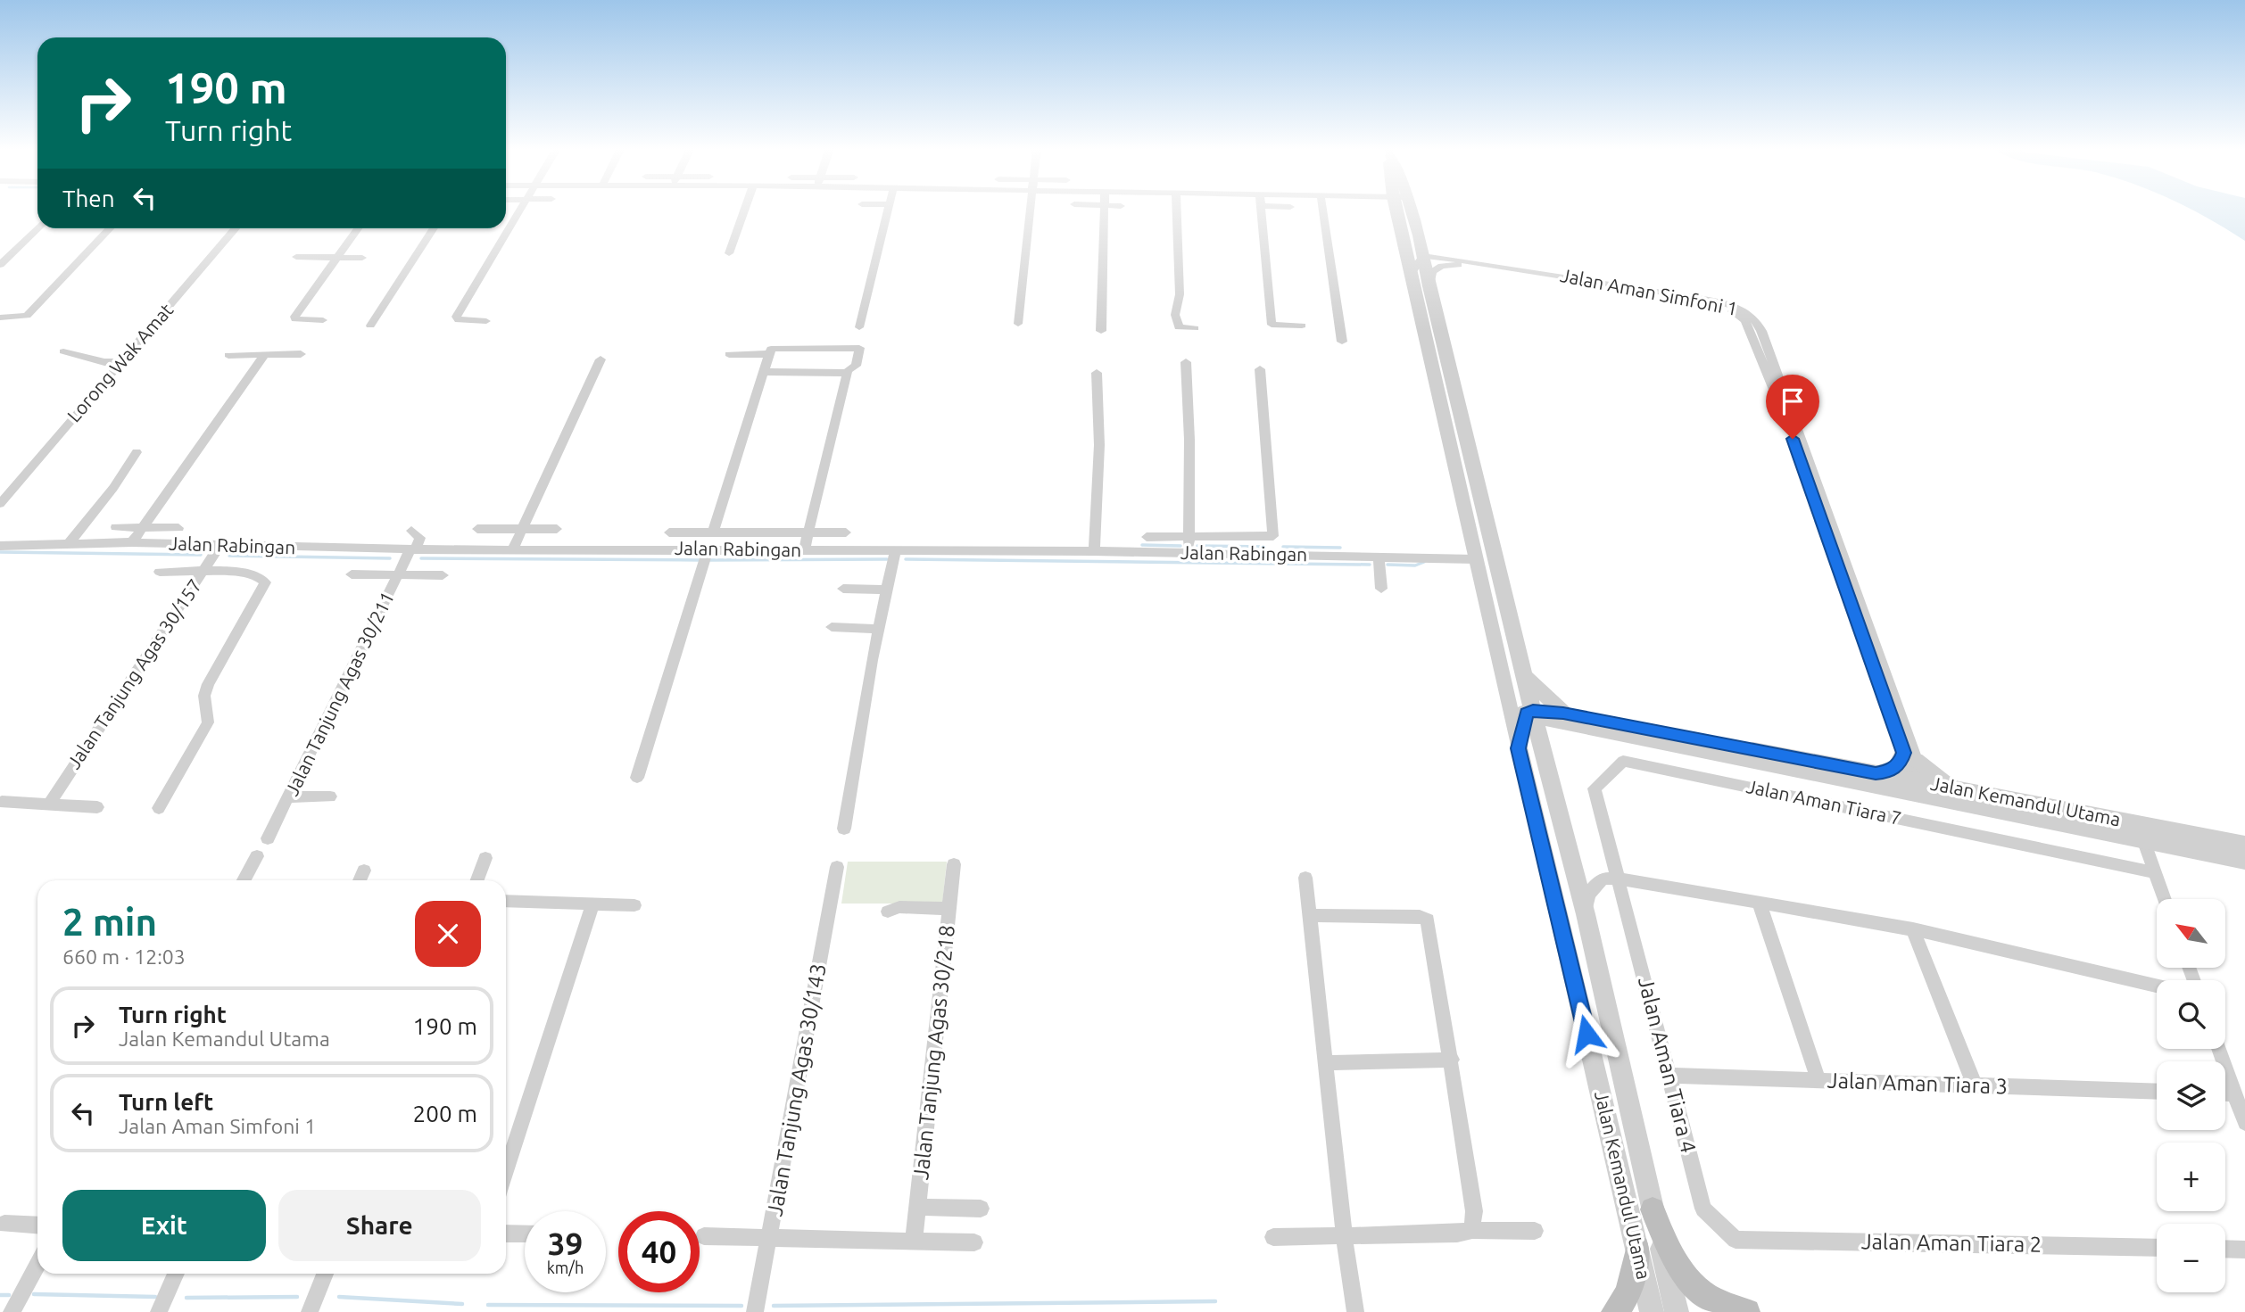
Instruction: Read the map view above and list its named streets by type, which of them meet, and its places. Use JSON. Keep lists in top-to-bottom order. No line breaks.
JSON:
{"streets":{"street":["Jalan Aman Simfoni 1","Lorong Wak Amat","Jalan Rabingan","Jalan Tanjung Agas 30/157","Jalan Tanjung Agas 30/211","Jalan Kemandul Utama","Jalan Aman Tiara 7","Jalan Tanjung Agas 30/218","Jalan Aman Tiara 4","Jalan Aman Tiara 3","Jalan Tanjung Agas 30/143","Jalan Aman Tiara 2"]},"crossings":[["Jalan Aman Simfoni 1","Jalan Kemandul Utama"],["Jalan Rabingan","Jalan Tanjung Agas 30/157"],["Jalan Rabingan","Jalan Tanjung Agas 30/211"],["Jalan Aman Tiara 7","Jalan Aman Tiara 4"],["Jalan Aman Tiara 4","Jalan Aman Tiara 3"],["Jalan Aman Tiara 4","Jalan Aman Tiara 2"]],"north":"top left","page":{"turn":["190 m","Turn right"],"then":"Then","heading":["2 min","660 m · 12:03"],"map_buttons":["+","−"],"list":[{"name":"Turn right","note":"Jalan Kemandul Utama","value":"190 m"},{"name":"Turn left","note":"Jalan Aman Simfoni 1","value":"200 m"}],"buttons":["Exit","Share"],"speed":"39 km/h","limit":"40"}}
